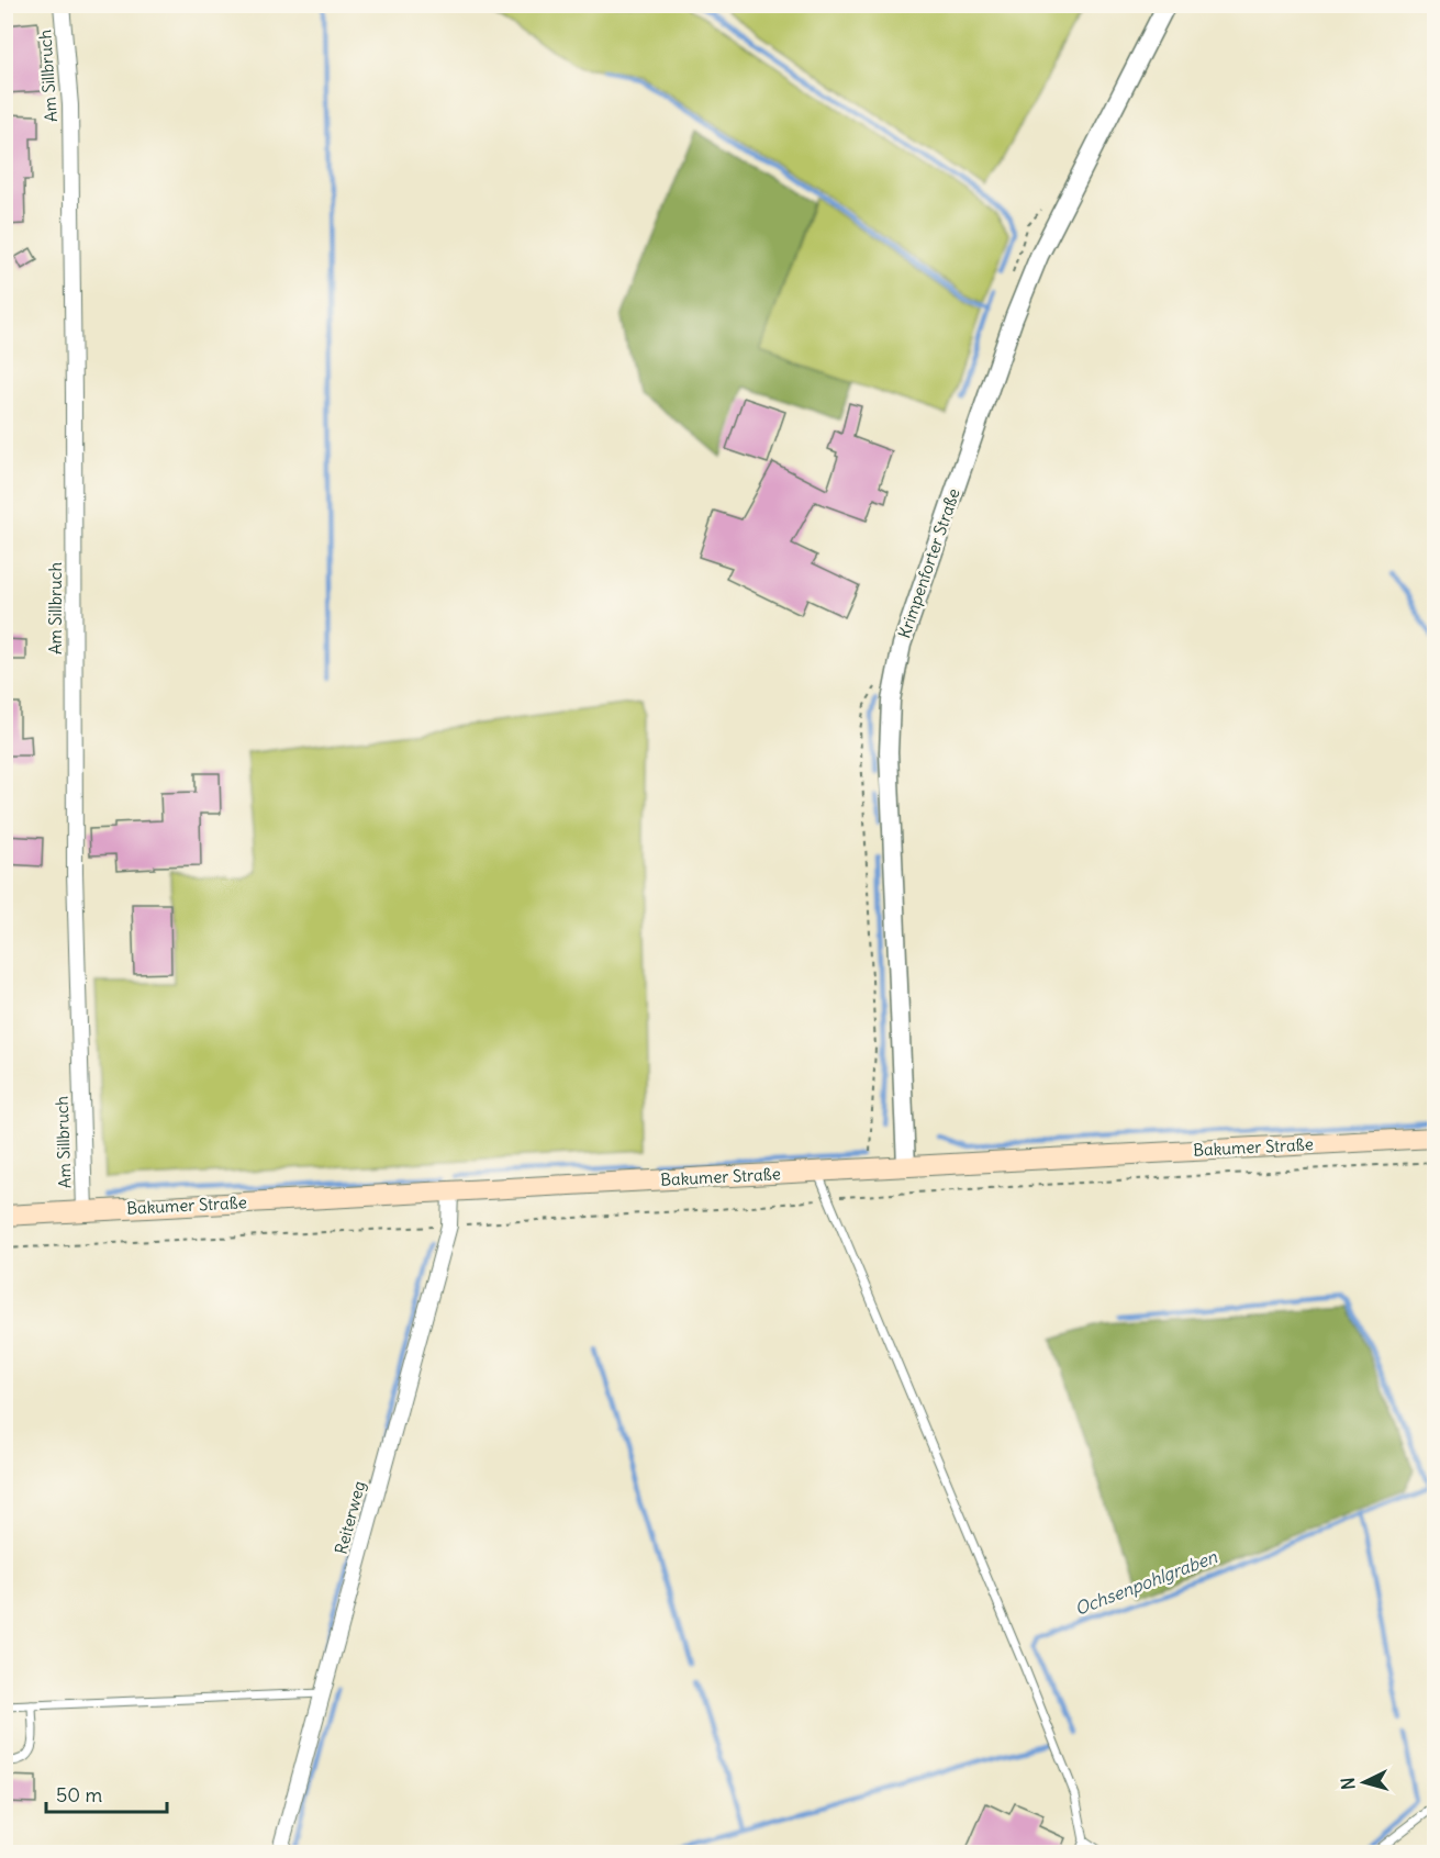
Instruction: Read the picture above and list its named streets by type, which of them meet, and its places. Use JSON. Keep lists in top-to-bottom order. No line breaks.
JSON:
{"streets":{"main road":["Bakumer Straße"],"street":["Am Sillbruch","Krimpenforter Straße","Reiterweg"]},"crossings":[["Am Sillbruch","Bakumer Straße"],["Krimpenforter Straße","Bakumer Straße"],["Bakumer Straße","Reiterweg"]],"water":["Ochsenpohlgraben"],"scale_bar":"50 m","north":"left"}
